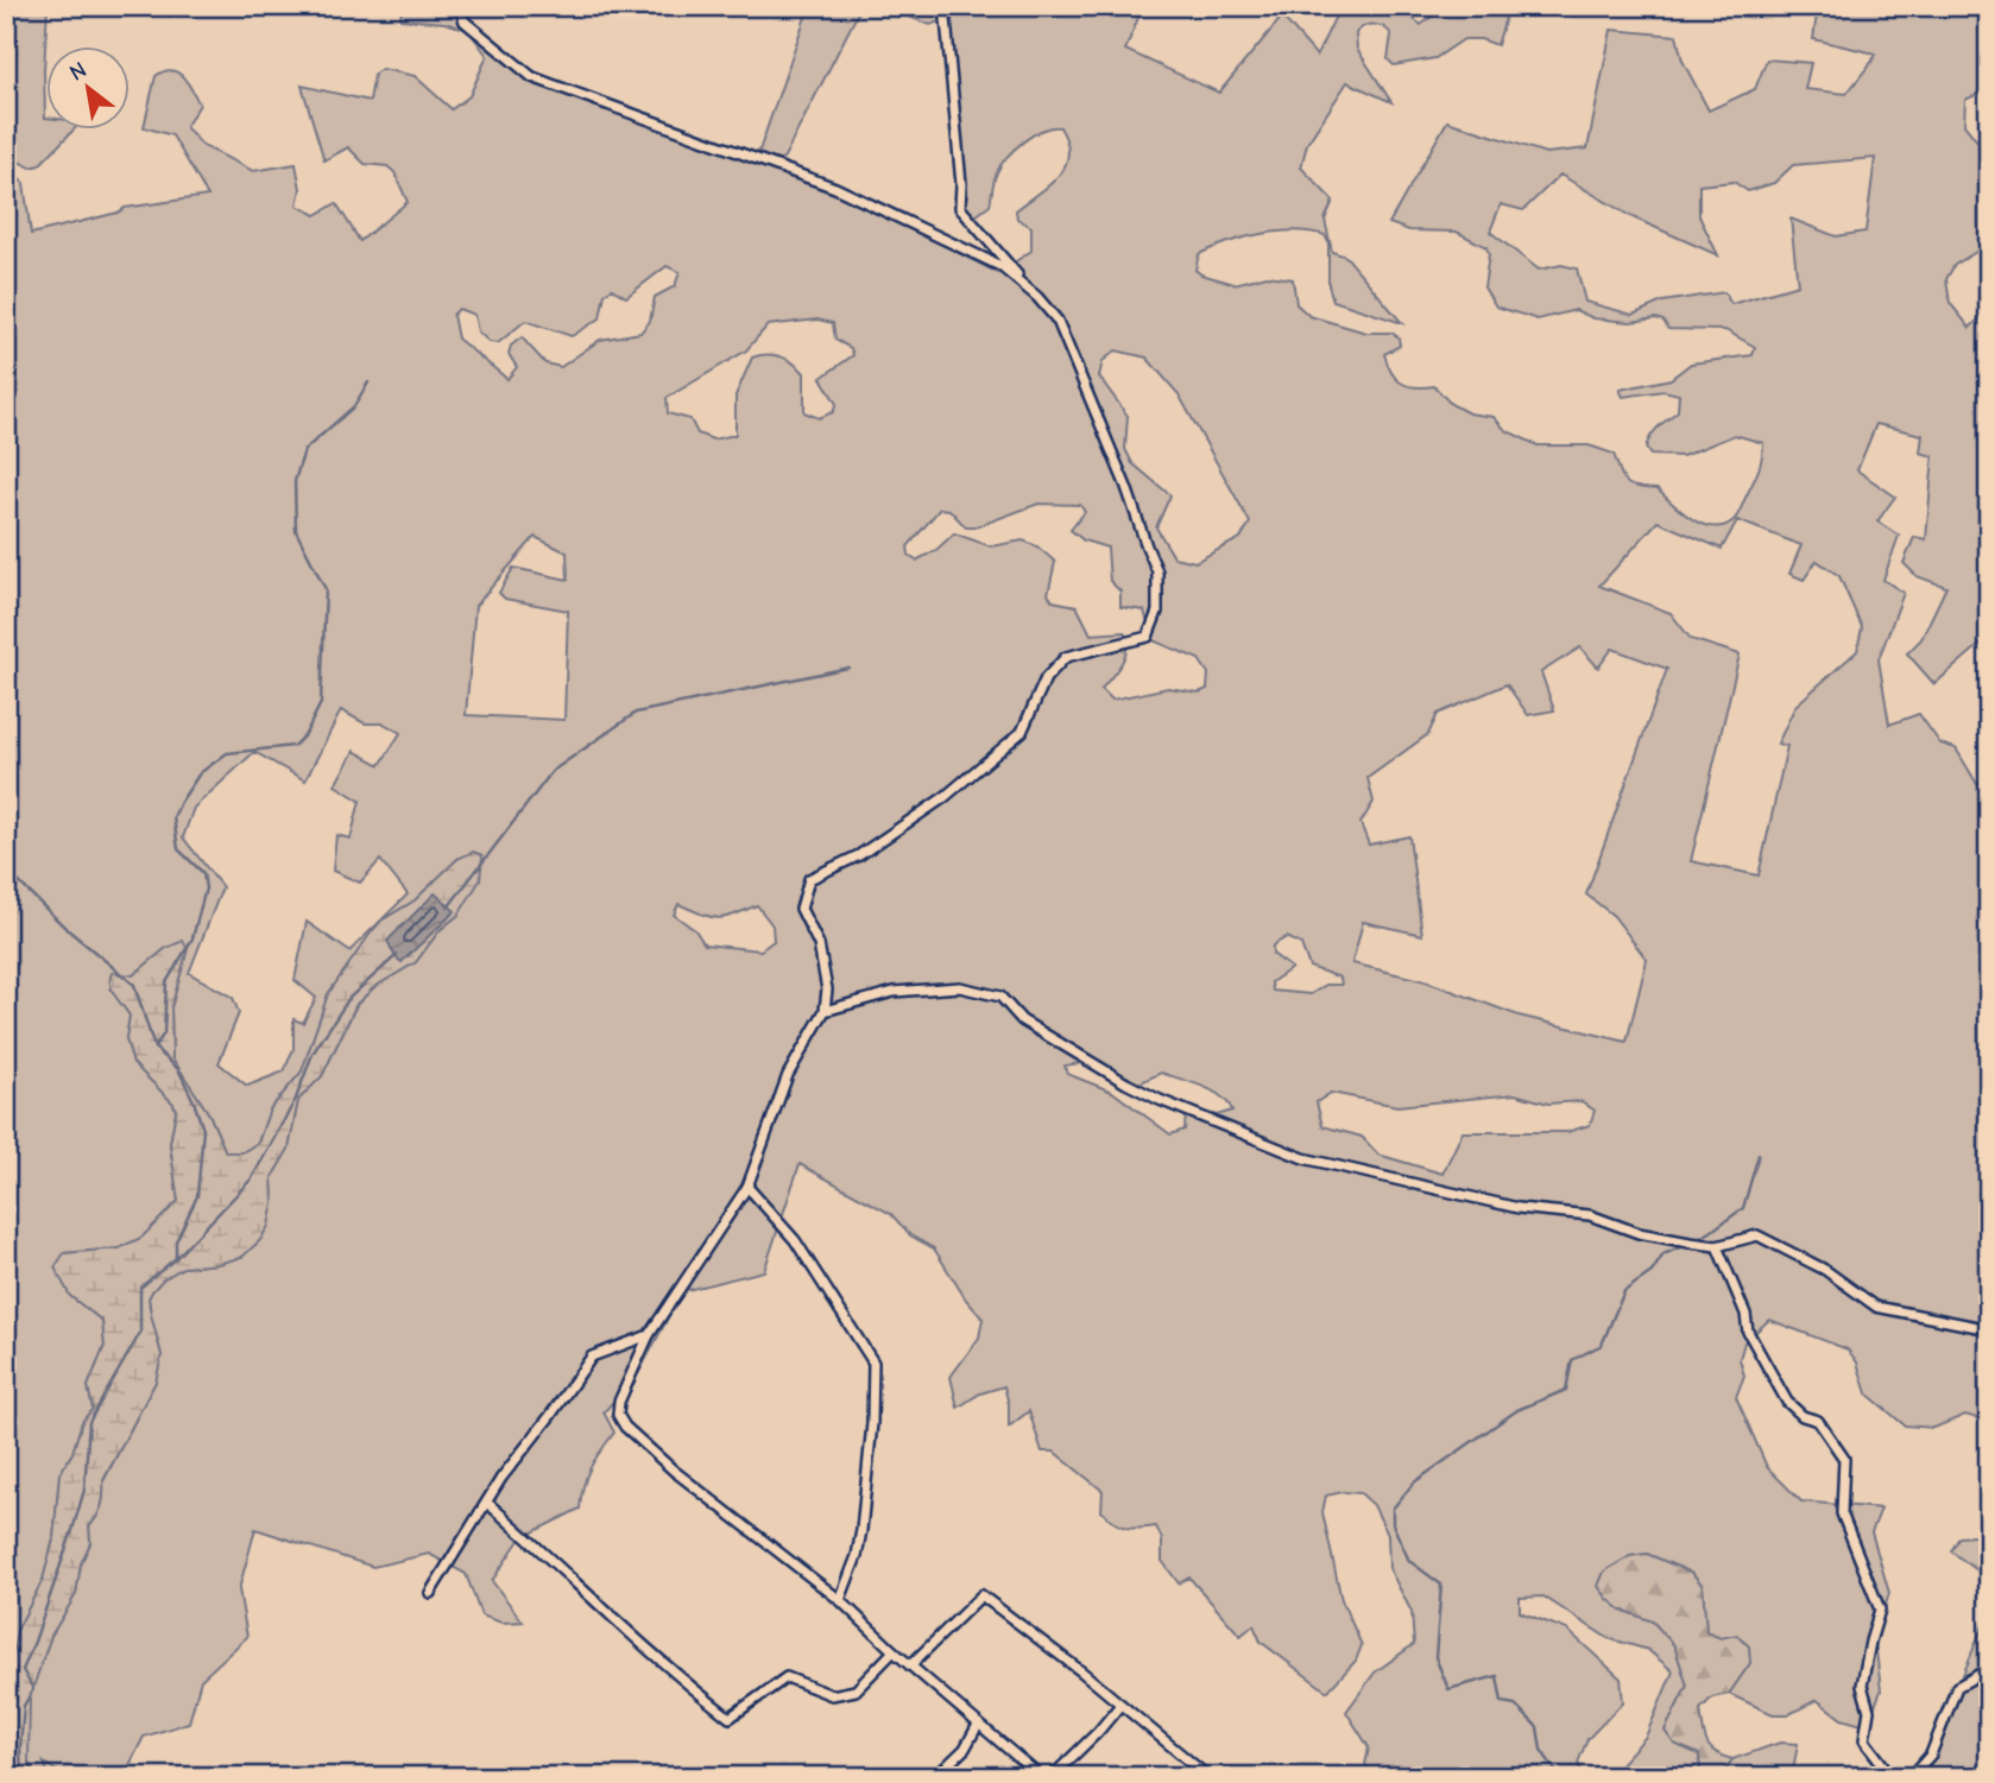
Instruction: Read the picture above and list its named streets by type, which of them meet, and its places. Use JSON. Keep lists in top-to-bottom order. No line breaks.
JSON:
{"north":"top left"}
